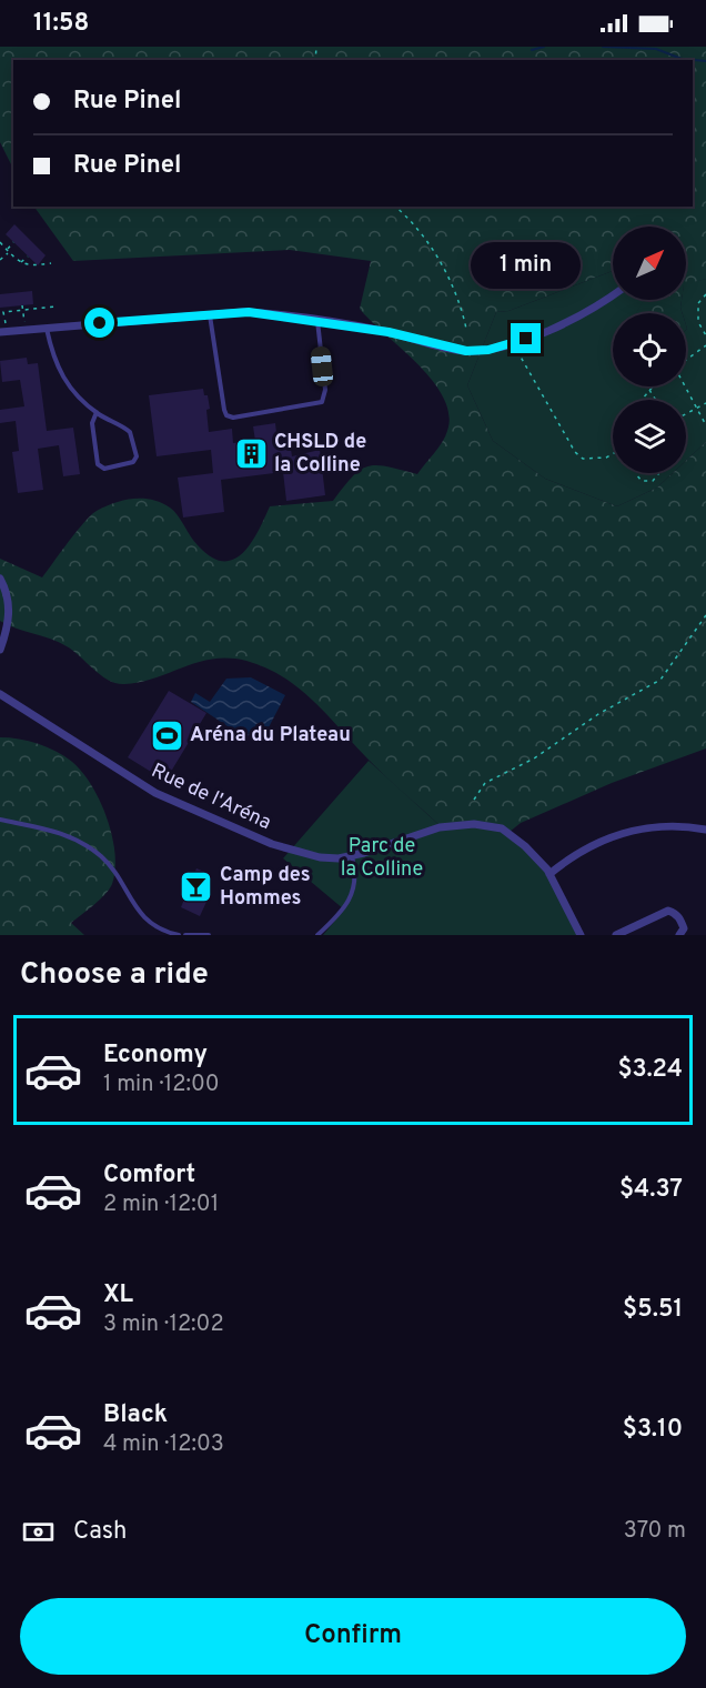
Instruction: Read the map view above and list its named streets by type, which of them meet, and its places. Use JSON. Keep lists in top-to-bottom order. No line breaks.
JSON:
{"streets":{"street":["Rue de l'Aréna"]},"parks":["Parc de la Colline"],"places":{"building":["CHSLD de la Colline"],"sports":["Aréna du Plateau"],"bar":["Camp des Hommes"]},"north":"top right","page":{"status":"11:58","banner":["Rue Pinel","Rue Pinel"],"bubble":"1 min","heading":"Choose a ride","list":[{"name":"Economy","note":"1 min · 12:00","value":"$3.24"},{"name":"Comfort","note":"2 min · 12:01","value":"$4.37"},{"name":"XL","note":"3 min · 12:02","value":"$5.51"},{"name":"Black","note":"4 min · 12:03","value":"$3.10"}],"pay":["Cash","370 m"],"buttons":"Confirm"}}
